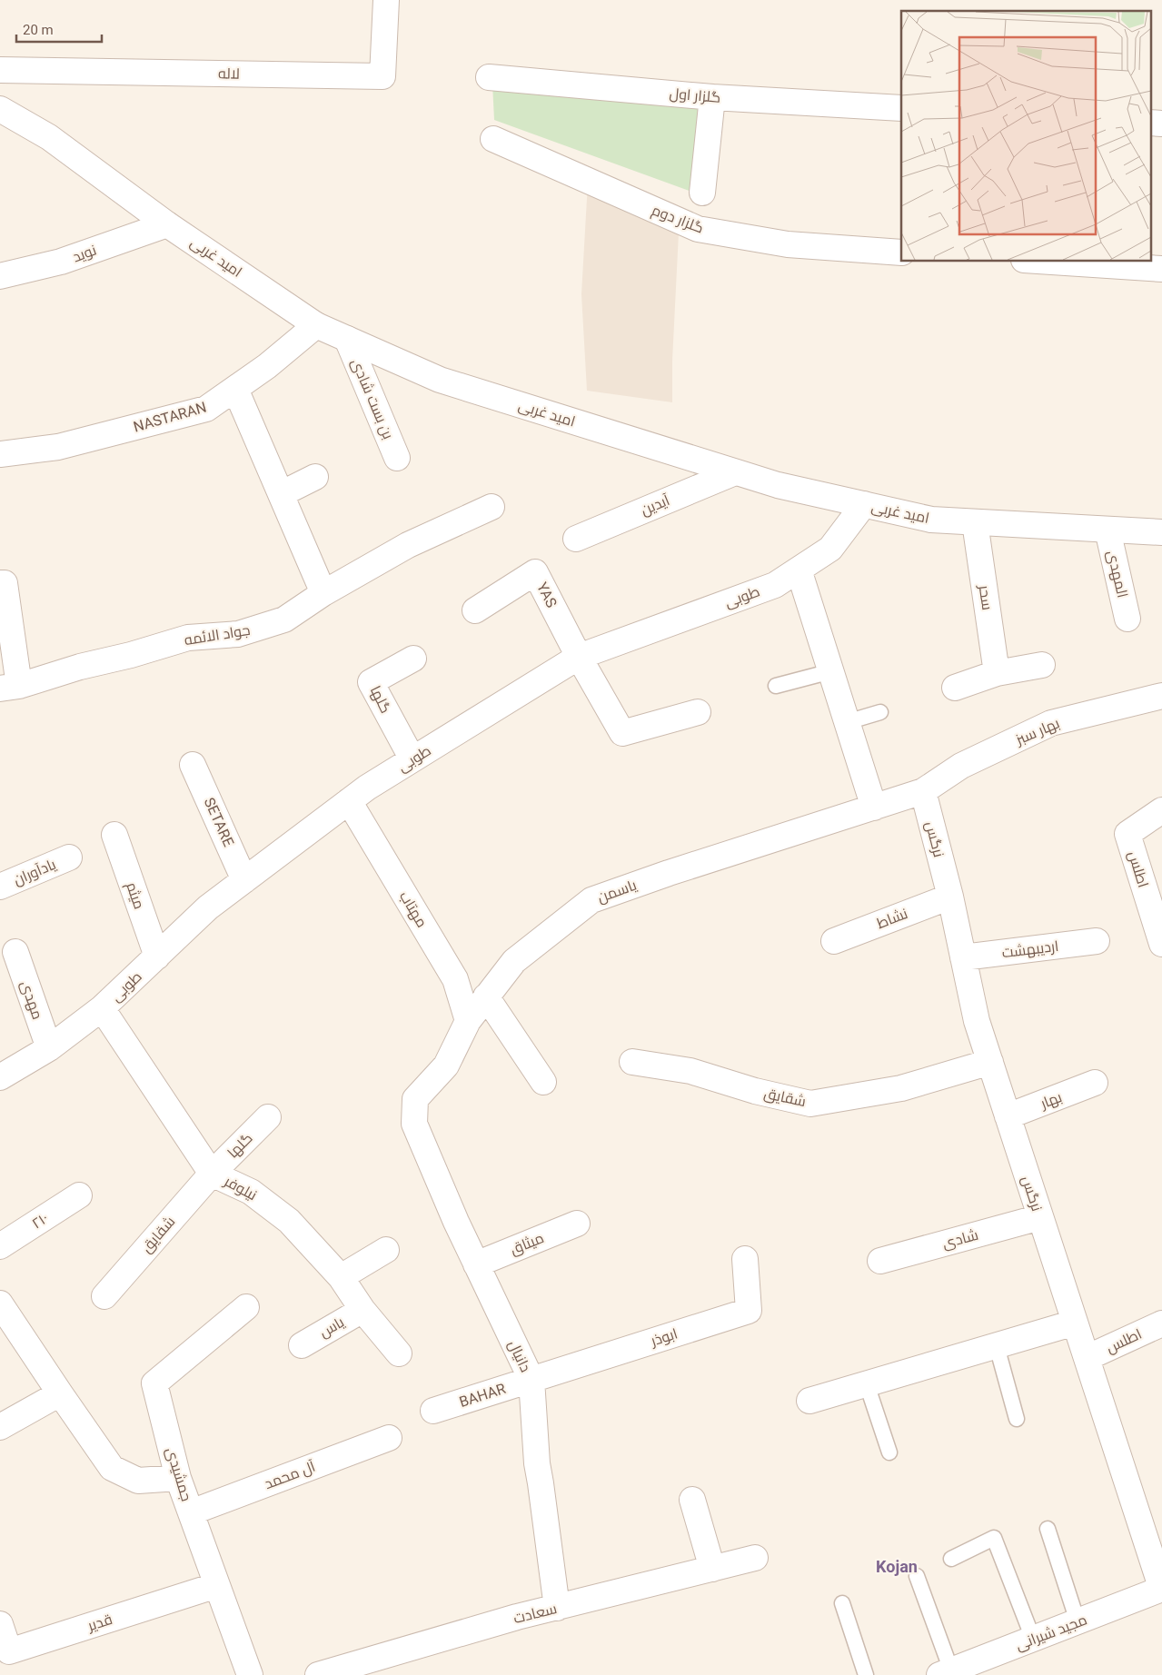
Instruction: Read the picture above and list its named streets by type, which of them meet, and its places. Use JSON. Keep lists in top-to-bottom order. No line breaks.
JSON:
{"streets":{"street":["لاله","گلزار اول","گلزار دوم","نوید","امید غربی","بن بست شادی","NASTARAN","آیدین","المهدی","YAS","طوبی","سحر","جواد الائمه","گلها","بهار سبز","SETARE","نرگس","اطلس","یادآوران","یاسمن","میثم","مهتاب","نشاط","اردیبهشت","مهدی","شقایق","بهار","نیلوفر","۲۱۰","شادی","میثاق","یاس","ابوذر","دانیال","BAHAR","جمشیدی","آل محمد","سعادت","قدیر","مجید شیرانی"]},"crossings":[["نوید","امید غربی"],["امید غربی","بن بست شادی"],["امید غربی","NASTARAN"],["امید غربی","آیدین"],["امید غربی","المهدی"],["امید غربی","طوبی"],["امید غربی","سحر"],["YAS","طوبی"],["طوبی","گلها"],["طوبی","SETARE"],["طوبی","میثم"],["طوبی","مهتاب"],["طوبی","مهدی"],["طوبی","نیلوفر"],["گلها","شقایق"],["گلها","نیلوفر"],["بهار سبز","نرگس"],["بهار سبز","یاسمن"],["نرگس","اطلس"],["نرگس","یاسمن"],["نرگس","نشاط"],["نرگس","اردیبهشت"],["نرگس","شقایق"],["نرگس","بهار"],["نرگس","شادی"],["نرگس","مجید شیرانی"],["یاسمن","مهتاب"],["یاسمن","دانیال"],["شقایق","نیلوفر"],["نیلوفر","یاس"],["میثاق","دانیال"],["ابوذر","دانیال"],["ابوذر","BAHAR"],["دانیال","BAHAR"],["دانیال","سعادت"],["جمشیدی","آل محمد"],["جمشیدی","قدیر"]],"districts":["Kojan"],"scale_bar":"20 m"}
